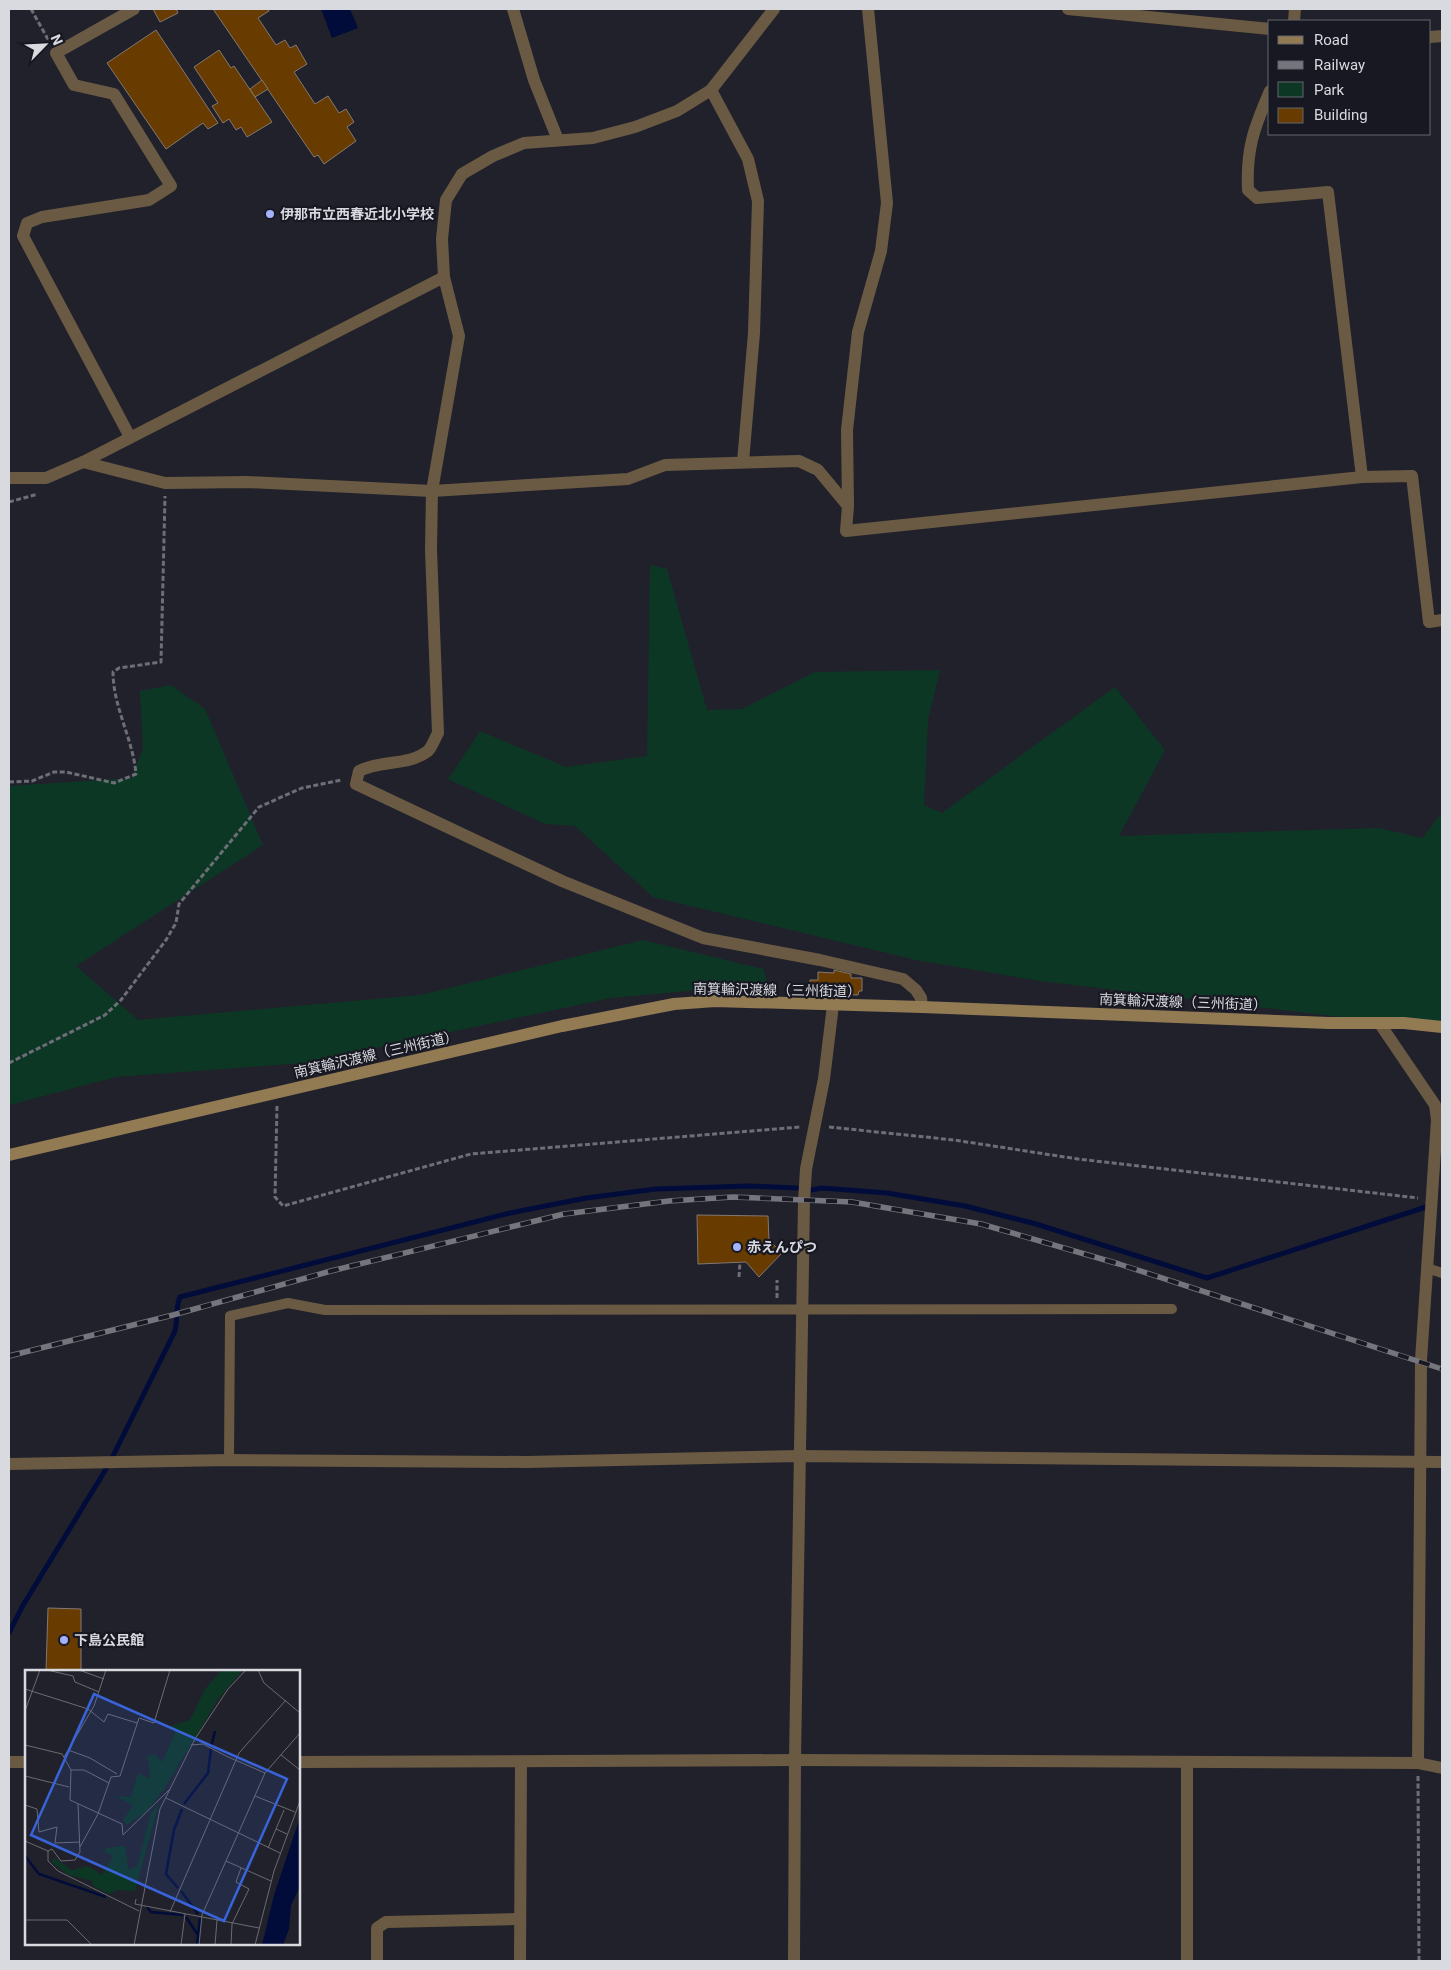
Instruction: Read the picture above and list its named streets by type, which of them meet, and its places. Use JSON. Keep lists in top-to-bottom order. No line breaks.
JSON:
{"streets":{"main road":["南箕輪沢渡線（三州街道）"]},"places":["伊那市立西春近北小学校","赤えんぴつ","下島公民館"],"legend":["Road","Railway","Park","Building"],"north":"top right"}
